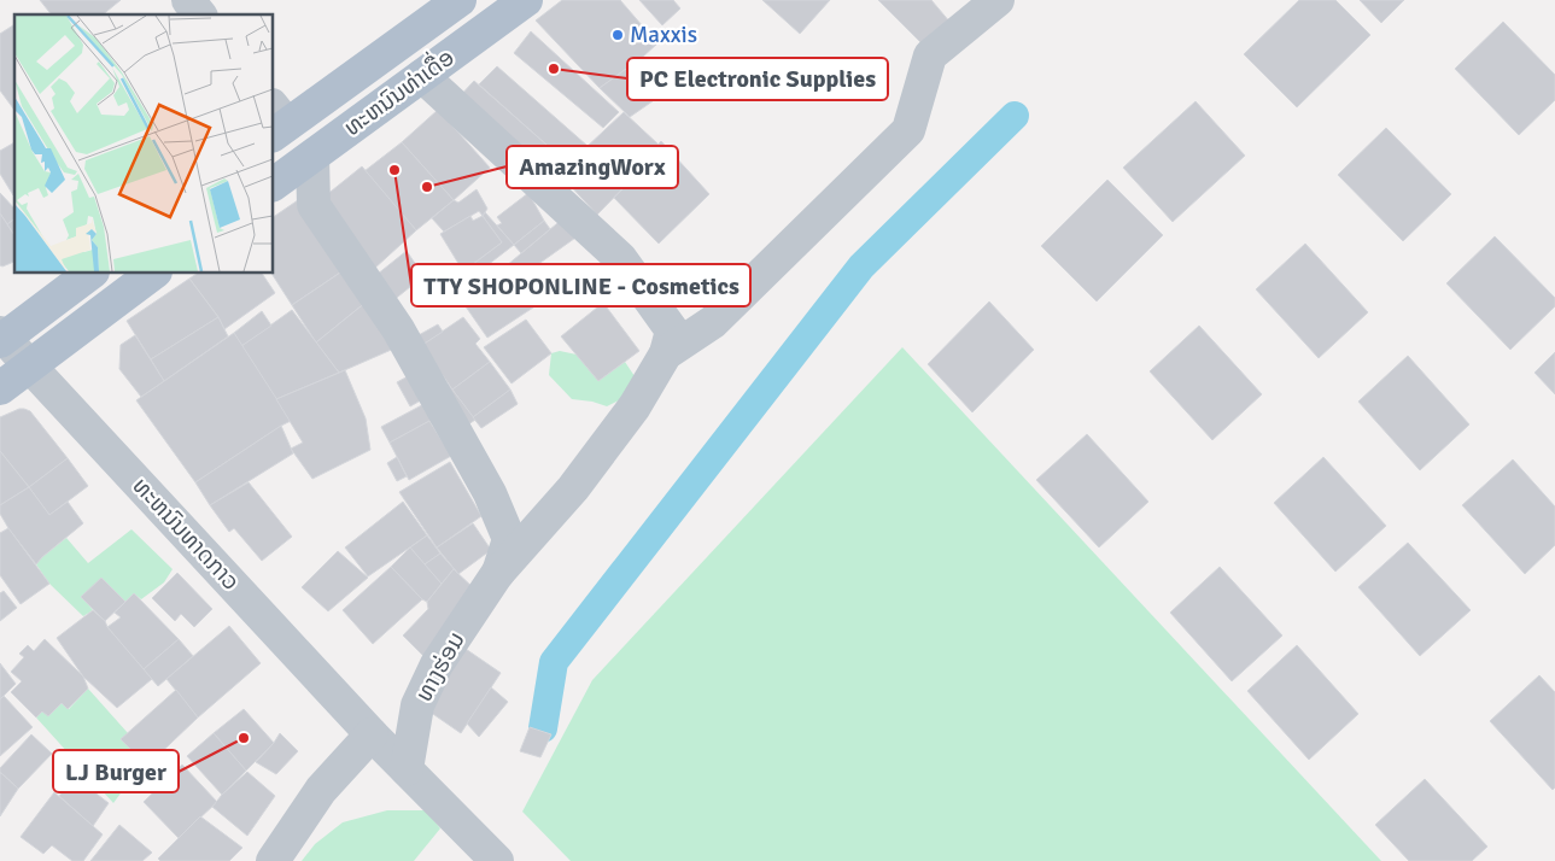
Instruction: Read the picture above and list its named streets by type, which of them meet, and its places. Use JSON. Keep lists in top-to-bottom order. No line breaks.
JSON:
{"streets":{"main road":["ທະຫນົນທ່າເດື່ອ"],"street":["ທະຫນົນທາດກາວ","ທາງຮ່ອມ"]},"crossings":[["ທະຫນົນທາດກາວ","ທາງຮ່ອມ"]],"places":["Maxxis","PC Electronic Supplies","TTY SHOPONLINE - Cosmetics","AmazingWorx","LJ Burger"]}
